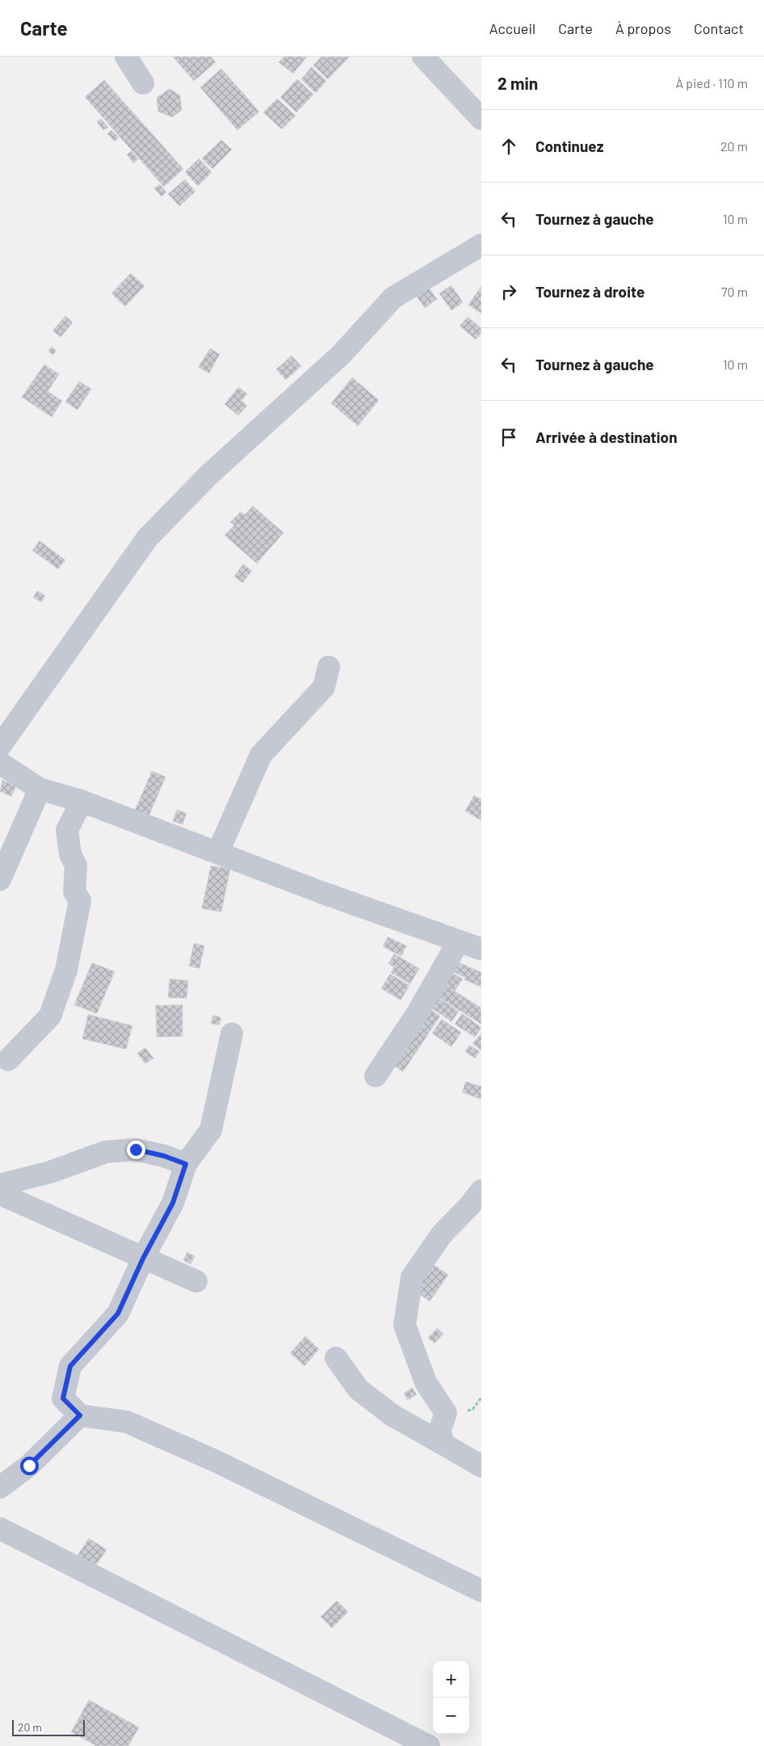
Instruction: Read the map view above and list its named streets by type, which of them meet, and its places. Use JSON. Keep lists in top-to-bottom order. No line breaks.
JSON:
{"scale_bar":"20 m","page":{"header":"Carte","nav":["Accueil","Carte","À propos","Contact"],"heading":["2 min","À pied · 110 m"],"list":[["Continuez","20 m"],["Tournez à gauche","10 m"],["Tournez à droite","70 m"],["Tournez à gauche","10 m"],"Arrivée à destination"],"map_buttons":["+","−"],"scale":"20 m"}}
